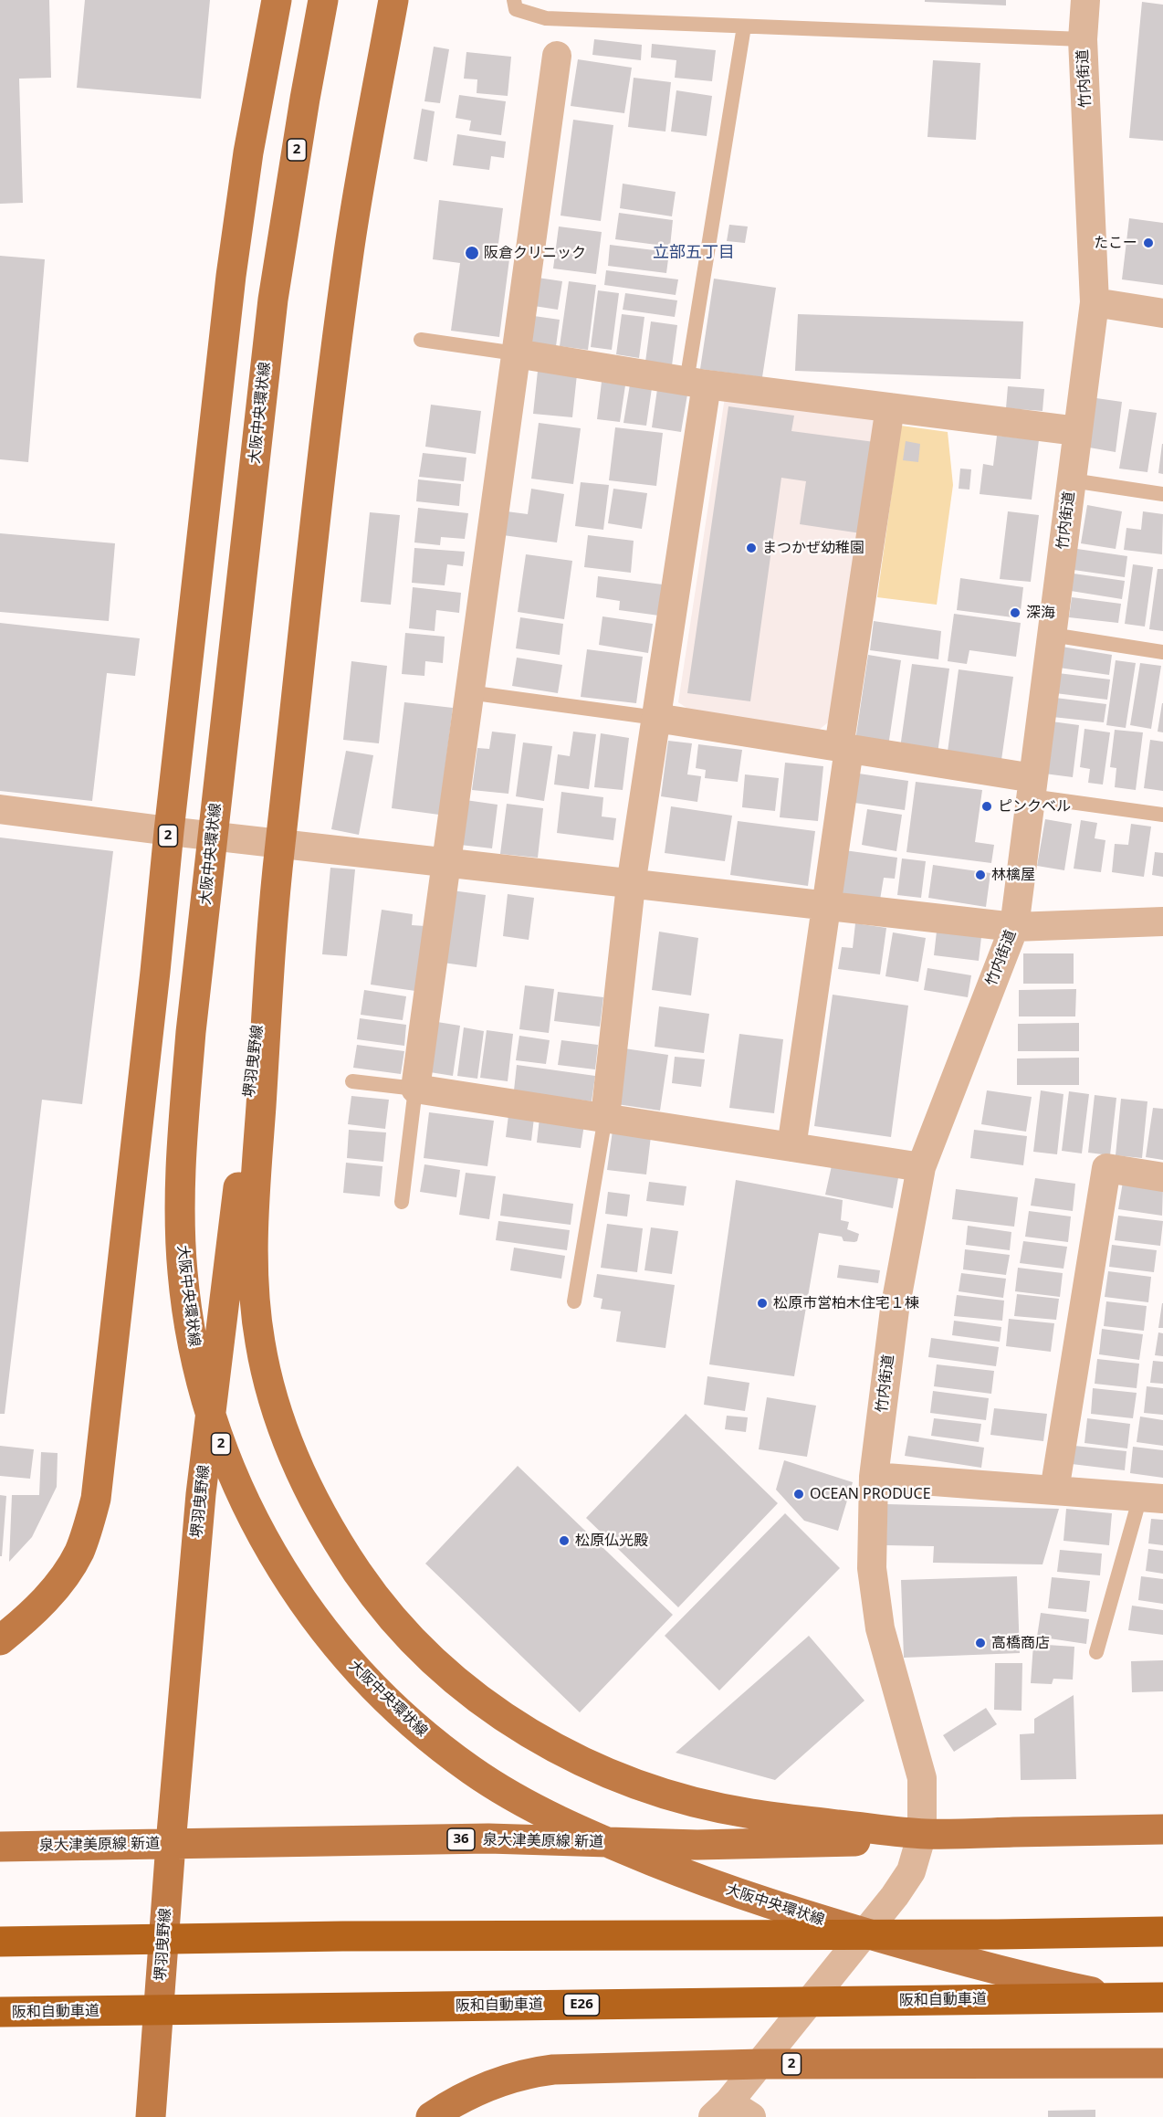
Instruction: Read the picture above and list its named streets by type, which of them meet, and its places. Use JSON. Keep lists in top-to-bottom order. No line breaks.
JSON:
{"streets":{"highway":["阪和自動車道","E26"],"main road":["2","大阪中央環状線","堺羽曳野線","36","泉大津美原線 新道"],"street":["竹内街道"]},"crossings":[["竹内街道","2"],["竹内街道","泉大津美原線 新道"],["堺羽曳野線","泉大津美原線 新道"]],"districts":["立部五丁目"],"places":["たこー","阪倉クリニック","まつかぜ幼稚園","深海","ピンクベル","林檎屋","松原市営柏木住宅１棟","OCEAN PRODUCE","松原仏光殿","高橋商店"]}
